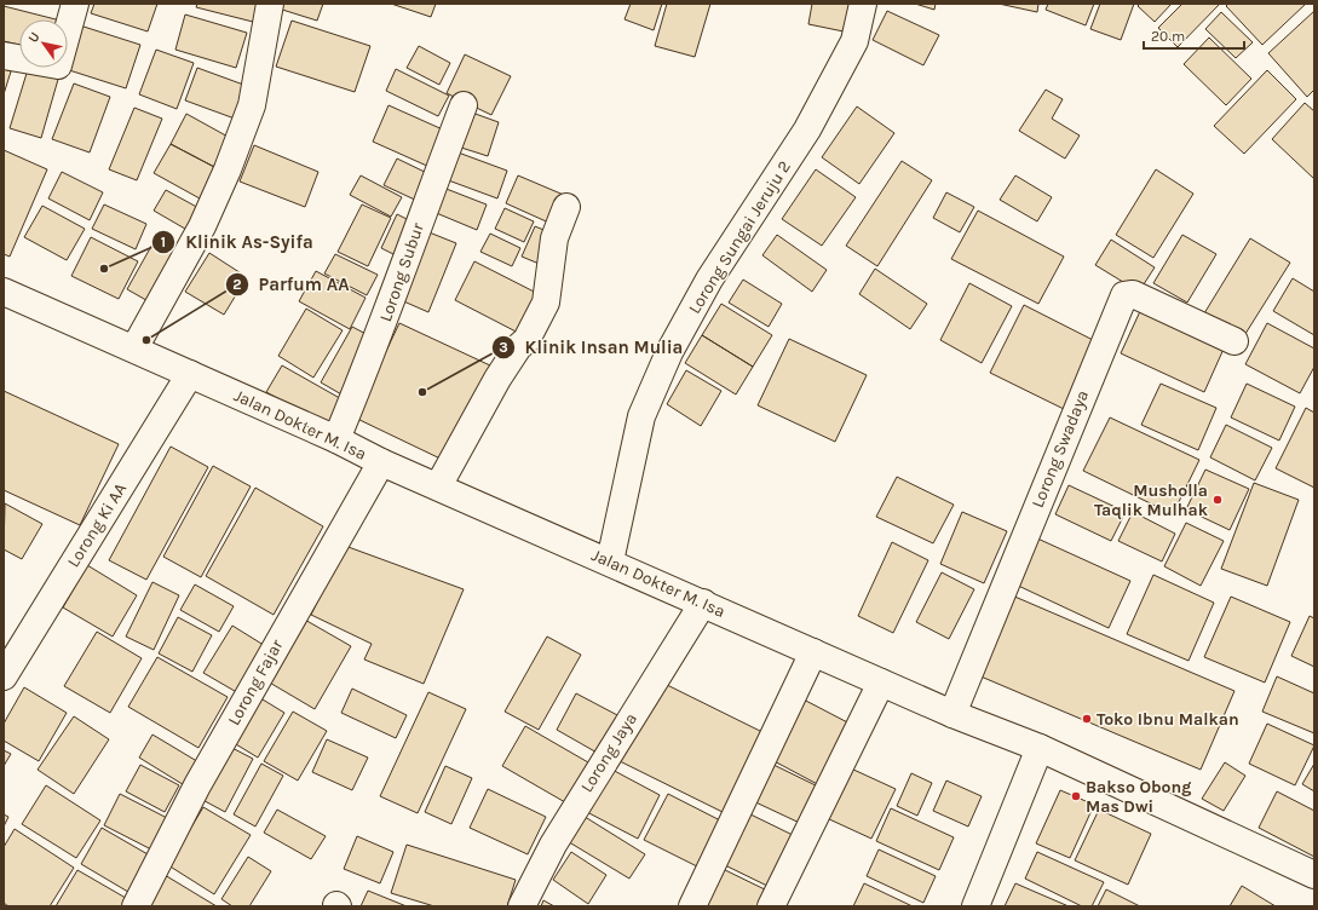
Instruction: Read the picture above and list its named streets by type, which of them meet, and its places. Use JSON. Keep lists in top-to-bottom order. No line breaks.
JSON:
{"streets":{"street":["Lorong Sungai Jeruju 2","Lorong Subur","Jalan Dokter M. Isa","Lorong Swadaya","Lorong Ki AA","Lorong Fajar","Lorong Jaya"]},"crossings":[["Lorong Sungai Jeruju 2","Jalan Dokter M. Isa"],["Lorong Subur","Jalan Dokter M. Isa"],["Jalan Dokter M. Isa","Lorong Swadaya"],["Jalan Dokter M. Isa","Lorong Ki AA"],["Jalan Dokter M. Isa","Lorong Fajar"],["Jalan Dokter M. Isa","Lorong Jaya"]],"places":["Klinik As-Syifa","Parfum AA","Klinik Insan Mulia","Musholla Taqlik Mulhak","Toko Ibnu Malkan","Bakso Obong Mas Dwi"],"scale_bar":"20 m","north":"top left"}
